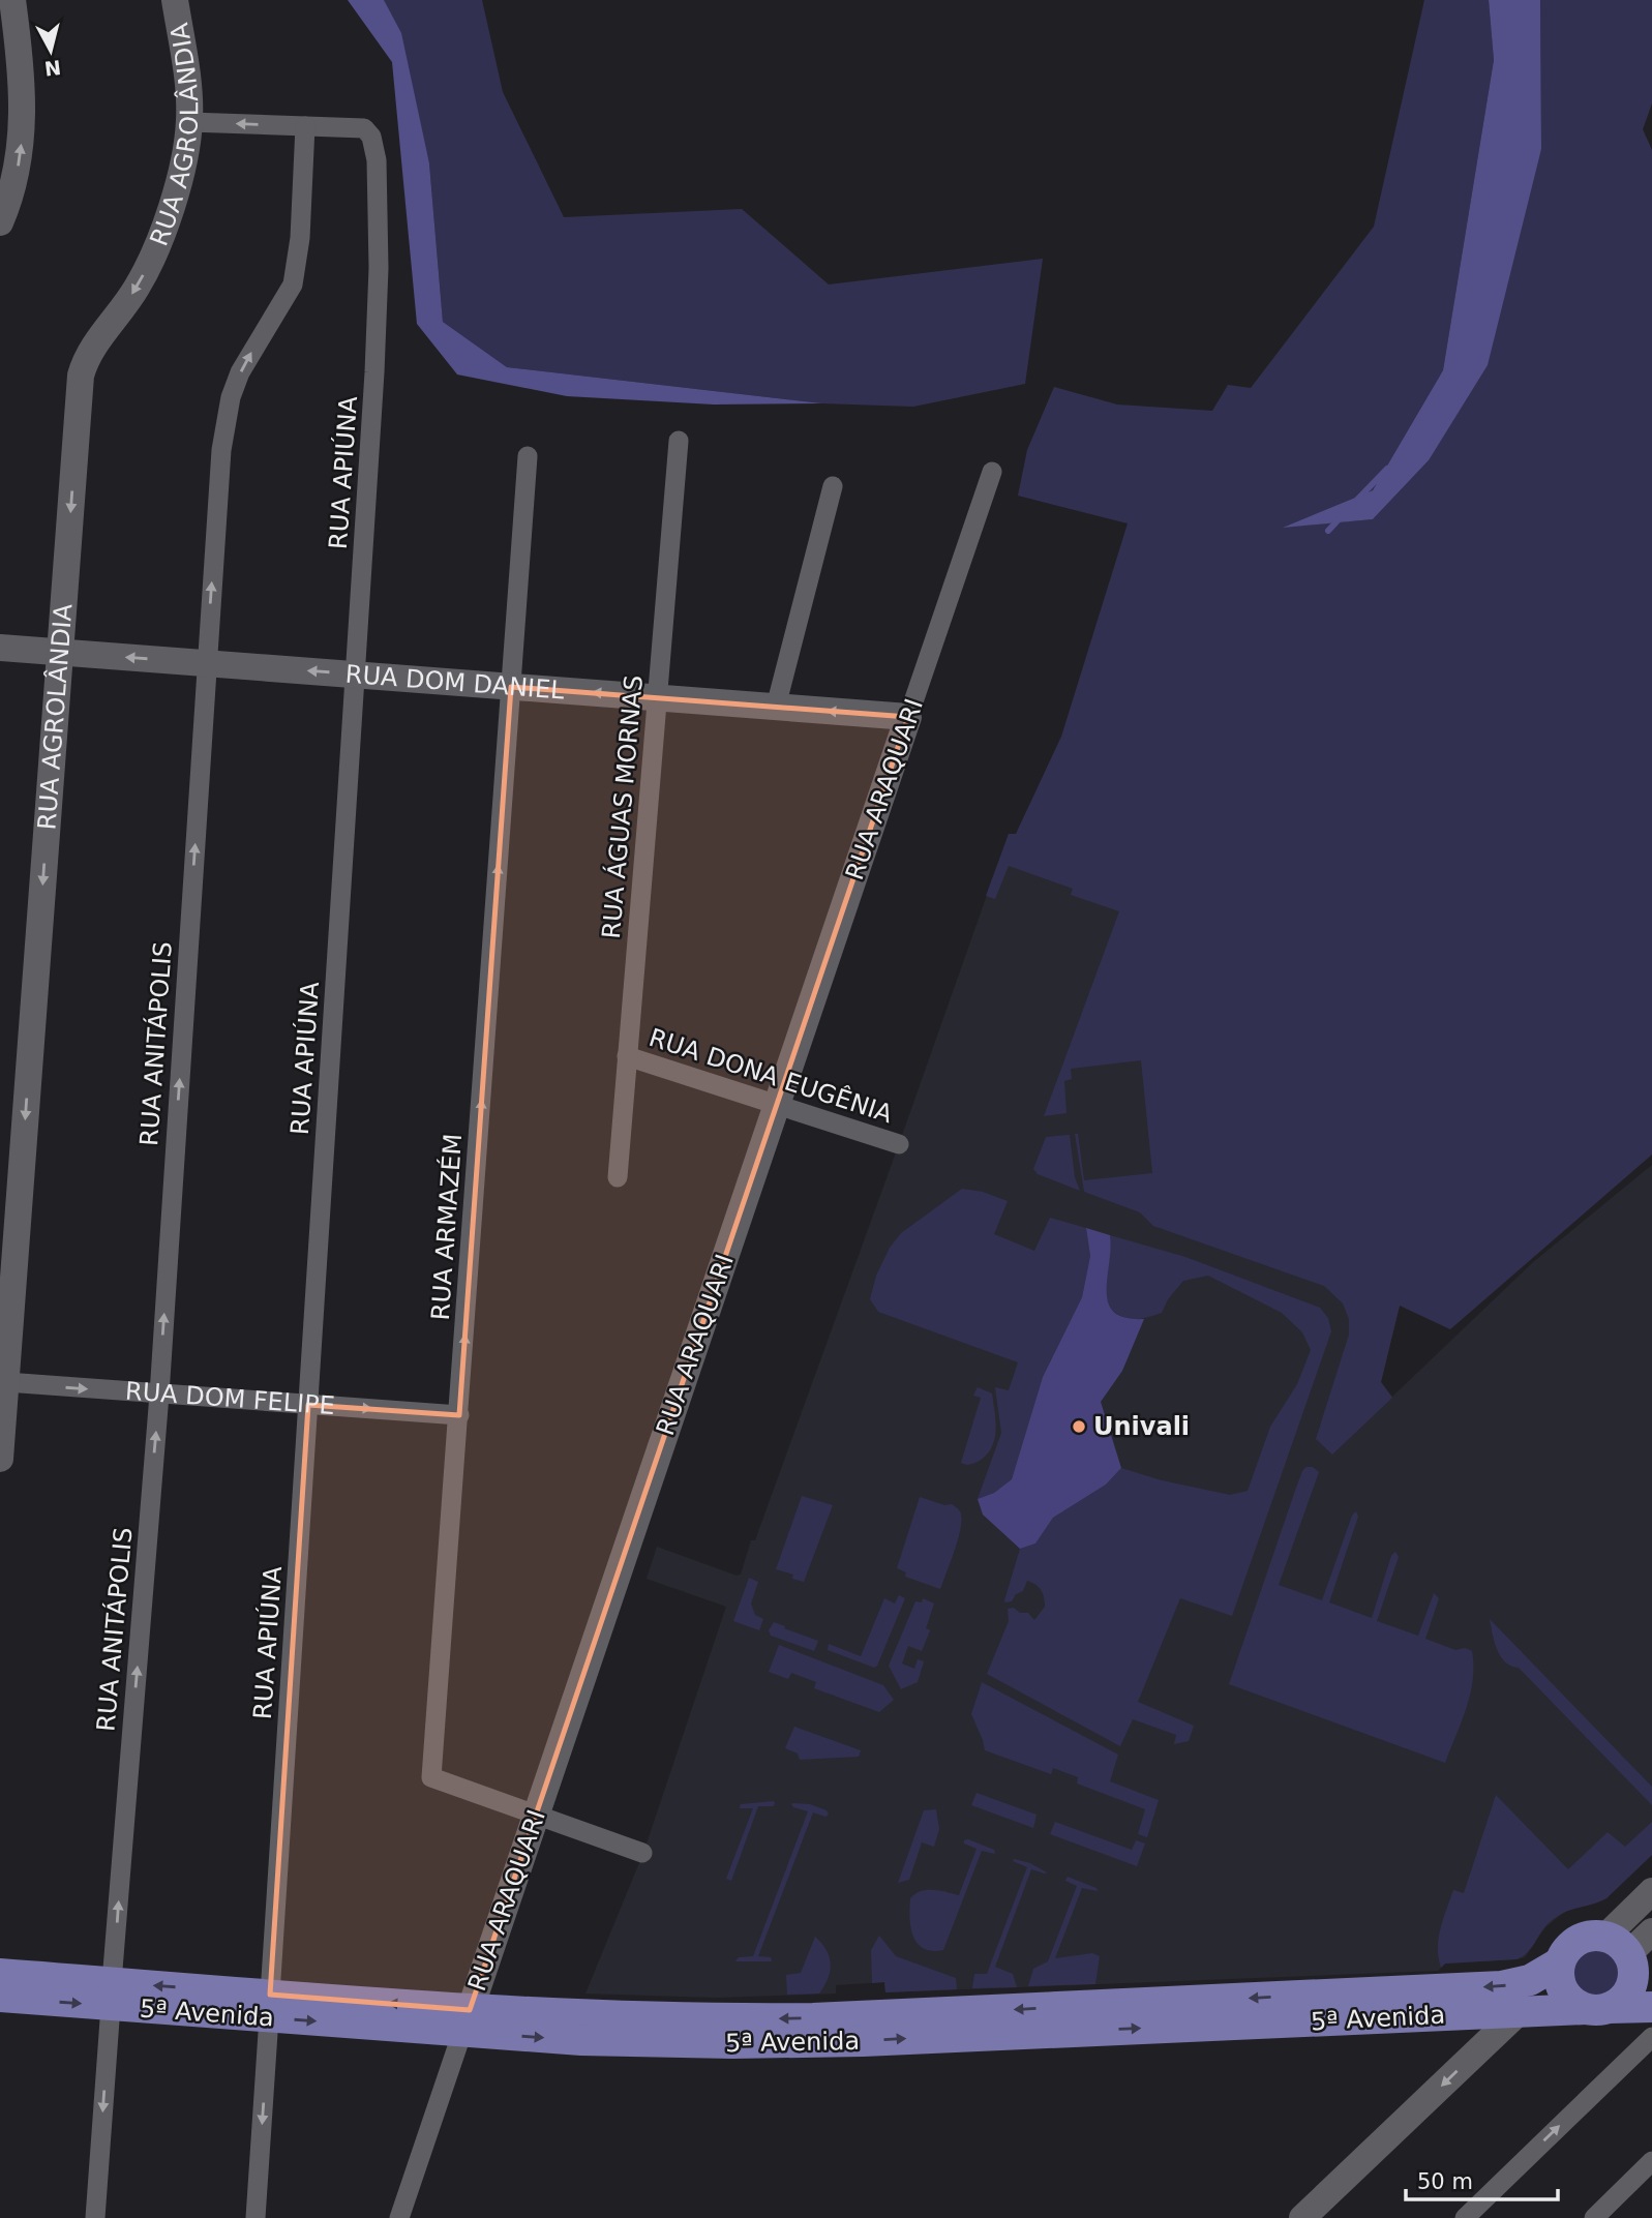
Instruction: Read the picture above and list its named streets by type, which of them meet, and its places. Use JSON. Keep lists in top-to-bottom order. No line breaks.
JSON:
{"streets":{"main road":["5ª Avenida"],"street":["RUA AGROLÂNDIA","RUA APIÚNA","RUA DOM DANIEL","RUA ARAQUARI","RUA ÁGUAS MORNAS","RUA ANITÁPOLIS","RUA DONA EUGÊNIA","RUA ARMAZÉM","RUA DOM FELIPE"]},"crossings":[["RUA AGROLÂNDIA","RUA DOM DANIEL"],["RUA AGROLÂNDIA","RUA DOM FELIPE"],["RUA APIÚNA","RUA DOM DANIEL"],["RUA APIÚNA","RUA ANITÁPOLIS"],["RUA APIÚNA","RUA DOM FELIPE"],["RUA APIÚNA","5ª Avenida"],["RUA DOM DANIEL","RUA ARAQUARI"],["RUA DOM DANIEL","RUA ÁGUAS MORNAS"],["RUA DOM DANIEL","RUA ANITÁPOLIS"],["RUA DOM DANIEL","RUA ARMAZÉM"],["RUA ARAQUARI","RUA DONA EUGÊNIA"],["RUA ARAQUARI","RUA ARMAZÉM"],["RUA ARAQUARI","5ª Avenida"],["RUA ÁGUAS MORNAS","RUA DONA EUGÊNIA"],["RUA ANITÁPOLIS","RUA DOM FELIPE"],["RUA ANITÁPOLIS","5ª Avenida"],["RUA ARMAZÉM","RUA DOM FELIPE"]],"one_way":["RUA AGROLÂNDIA","RUA DOM DANIEL","RUA ARMAZÉM","RUA DOM FELIPE"],"places":["Univali"],"scale_bar":"50 m","north":"bottom"}
